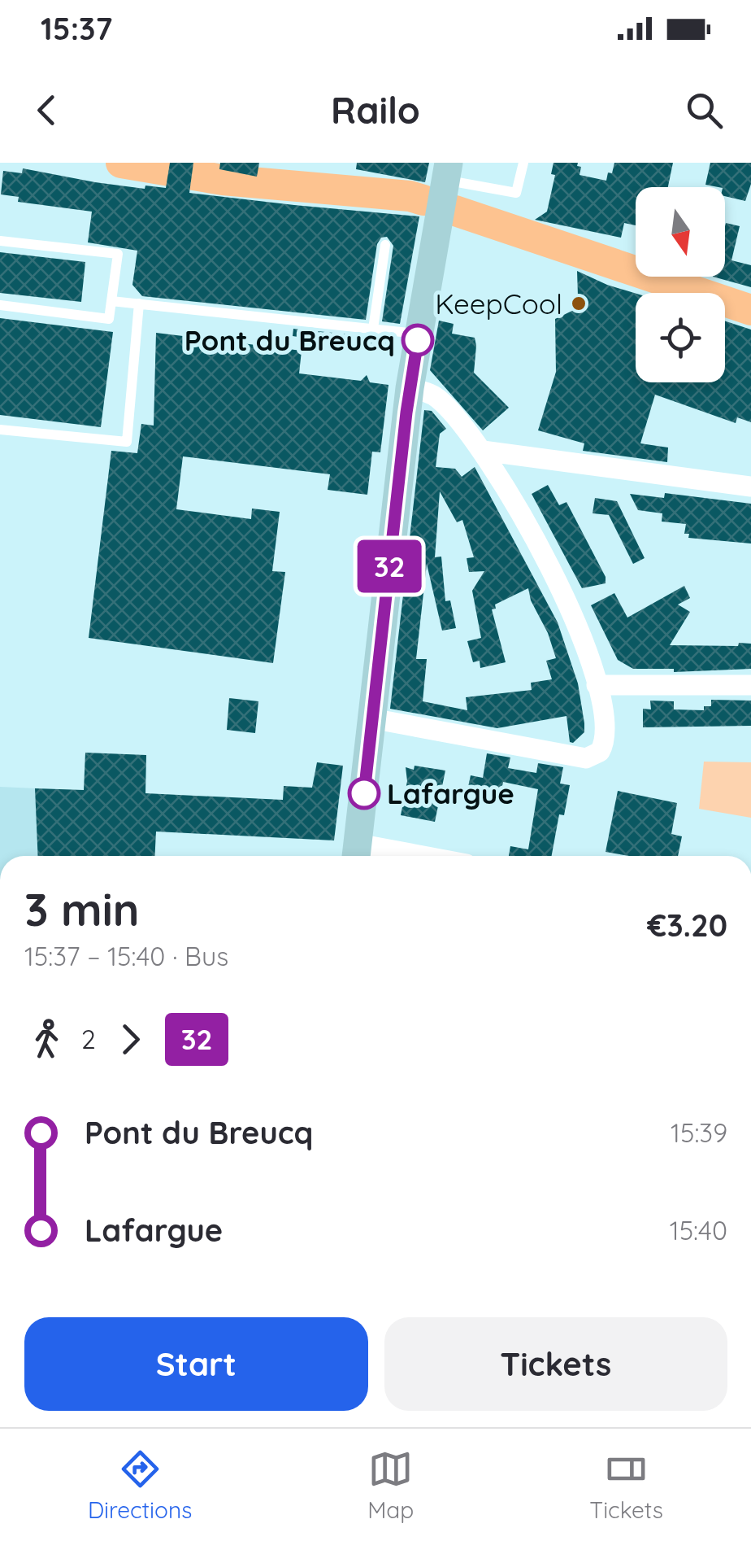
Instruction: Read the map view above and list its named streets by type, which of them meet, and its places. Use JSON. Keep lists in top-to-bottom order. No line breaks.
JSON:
{"places":["KeepCool","Pont du Breucq","Lafargue"],"lines":["bus line 32"],"north":"bottom","page":{"status":"15:37","header":"Railo","on_map":"32","heading":["3 min","15:37 – 15:40 · Bus","€3.20"],"legs":["2","32"],"list":[{"name":"Pont du Breucq","value":"15:39"},{"name":"Lafargue","value":"15:40"}],"buttons":["Start","Tickets"],"tabs":["Directions","Map","Tickets"]}}
